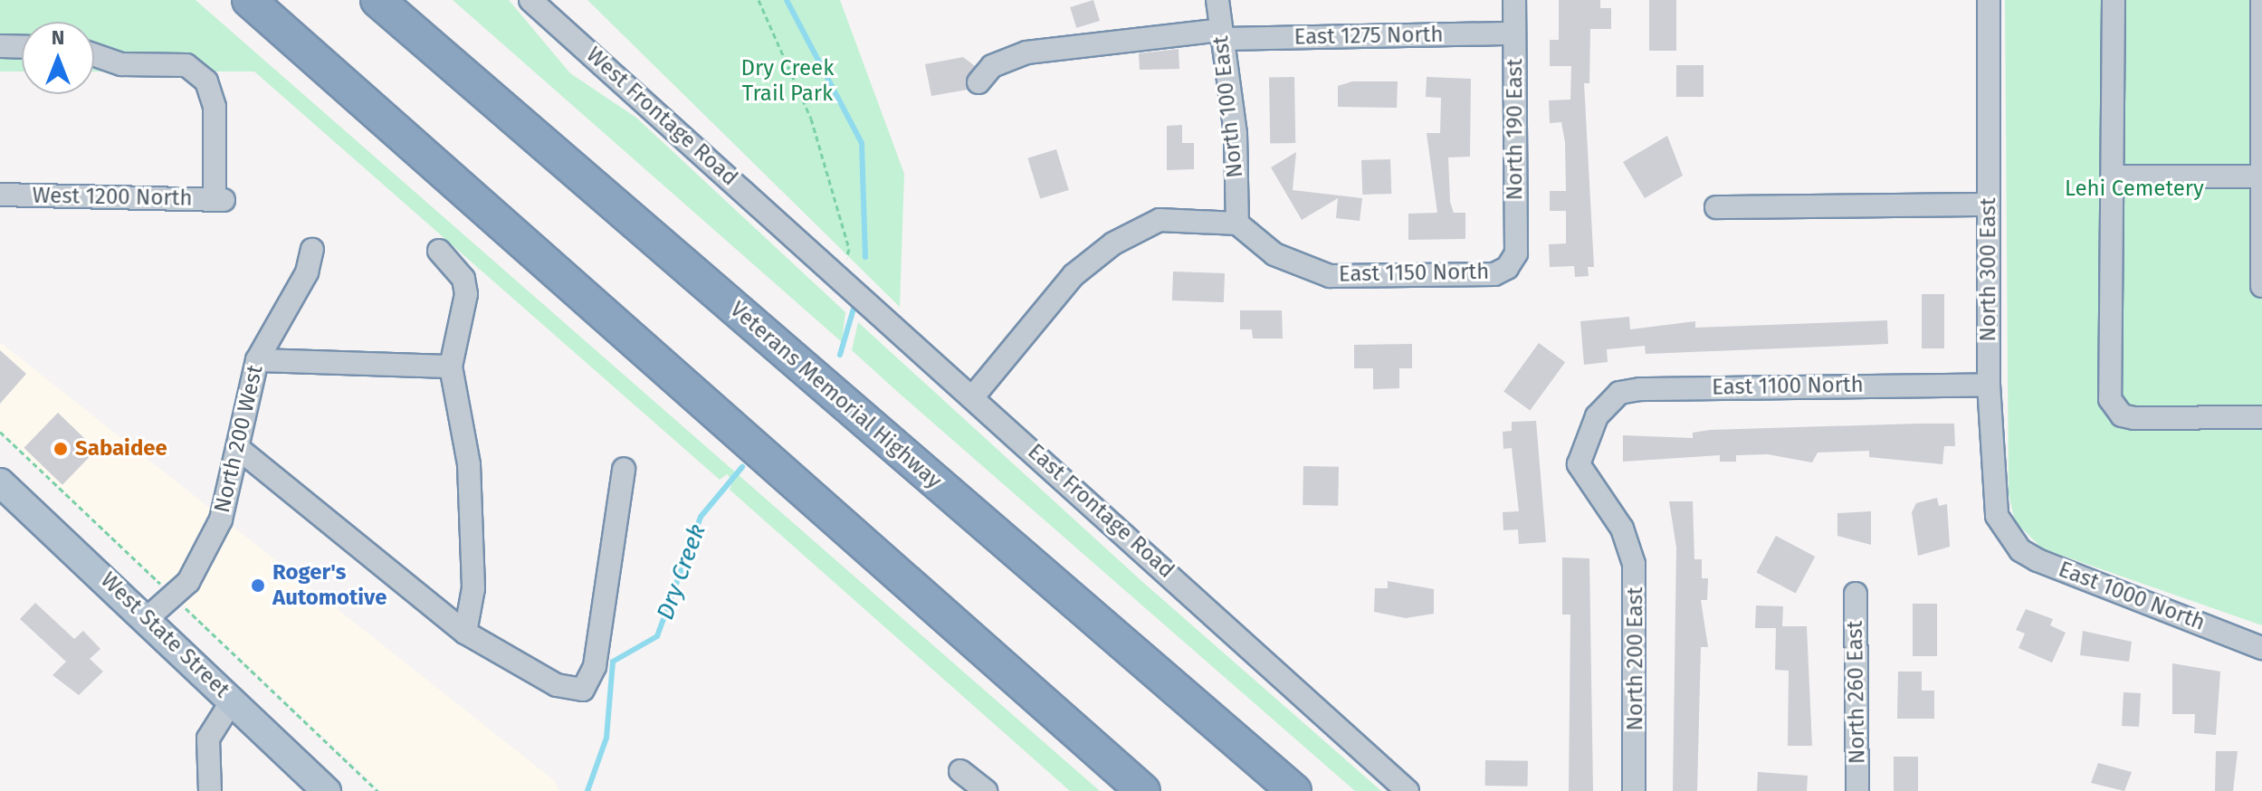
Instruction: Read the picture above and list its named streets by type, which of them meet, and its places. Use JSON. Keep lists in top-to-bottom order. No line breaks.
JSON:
{"streets":{"highway":["Veterans Memorial Highway"],"main road":["West State Street"],"street":["East 1275 North","North 100 East","West Frontage Road","North 190 East","West 1200 North","North 300 East","East 1150 North","East 1100 North","North 200 West","East Frontage Road","East 1000 North","North 200 East","North 260 East"]},"crossings":[["East 1275 North","North 100 East"],["East 1275 North","North 190 East"],["North 100 East","East 1150 North"],["West Frontage Road","East Frontage Road"],["North 190 East","East 1150 North"],["North 300 East","East 1100 North"],["North 300 East","East 1000 North"],["East 1100 North","North 200 East"],["North 200 West","West State Street"]],"water":["Dry Creek"],"parks":["Dry Creek Trail Park","Lehi Cemetery"],"places":["Sabaidee","Roger's Automotive"],"north":"top"}
